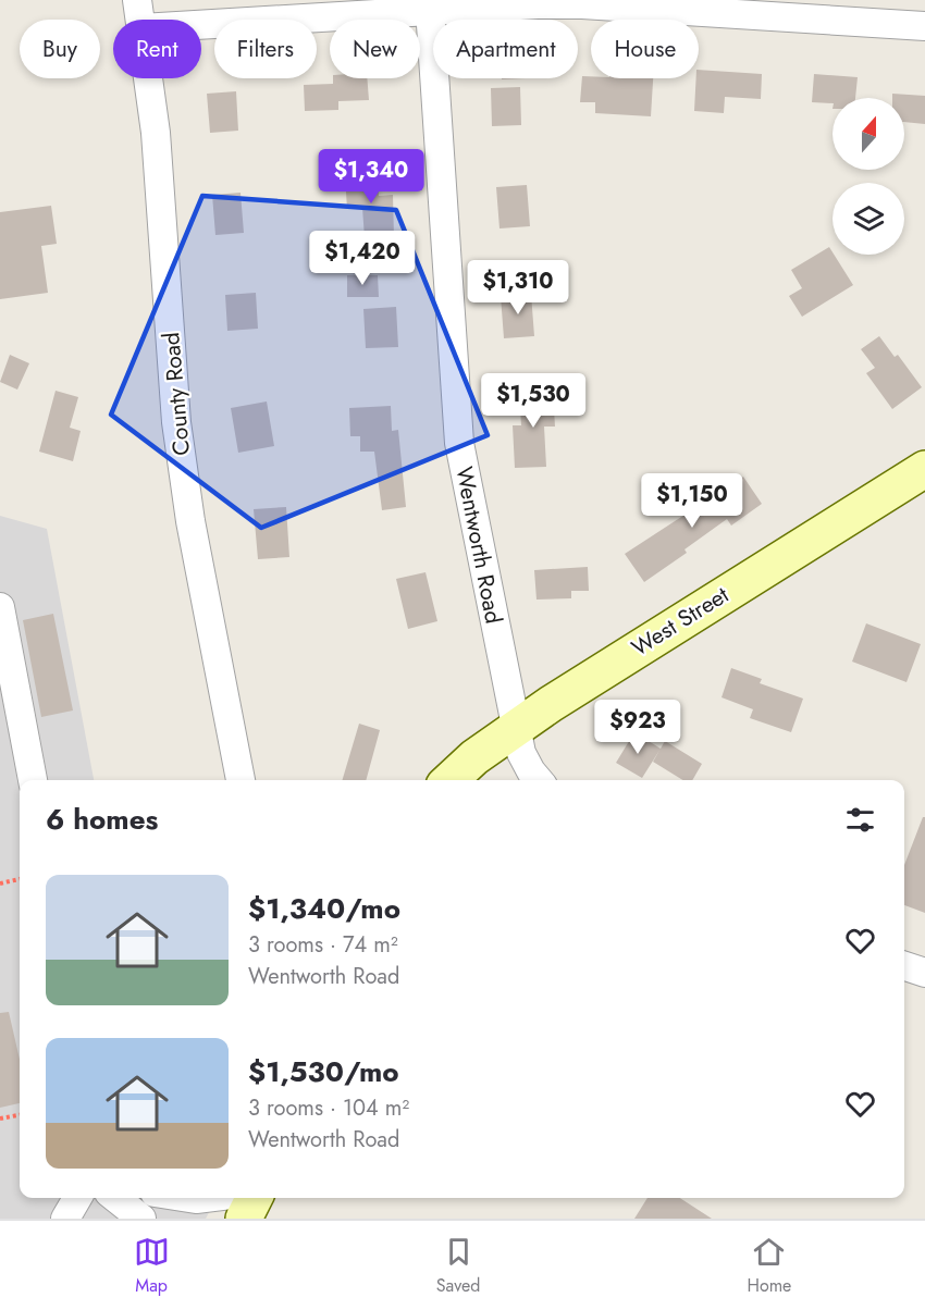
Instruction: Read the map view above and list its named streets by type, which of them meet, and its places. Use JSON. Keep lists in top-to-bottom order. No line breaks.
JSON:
{"streets":{"main road":["West Street"],"street":["County Road","Wentworth Road"]},"crossings":[["Wentworth Road","West Street"]],"north":"top","page":{"chip":["Buy","Rent","Filters","New","Apartment","House"],"price":["$1,340","$1,420","$1,310","$1,530","$1,150","$923"],"heading":"6 homes","list":[{"name":"$1,340/mo","note":"3 rooms · 74 m² · Wentworth Road"},{"name":"$1,530/mo","note":"3 rooms · 104 m² · Wentworth Road"}],"tabs":["Map","Saved","Home"]}}
